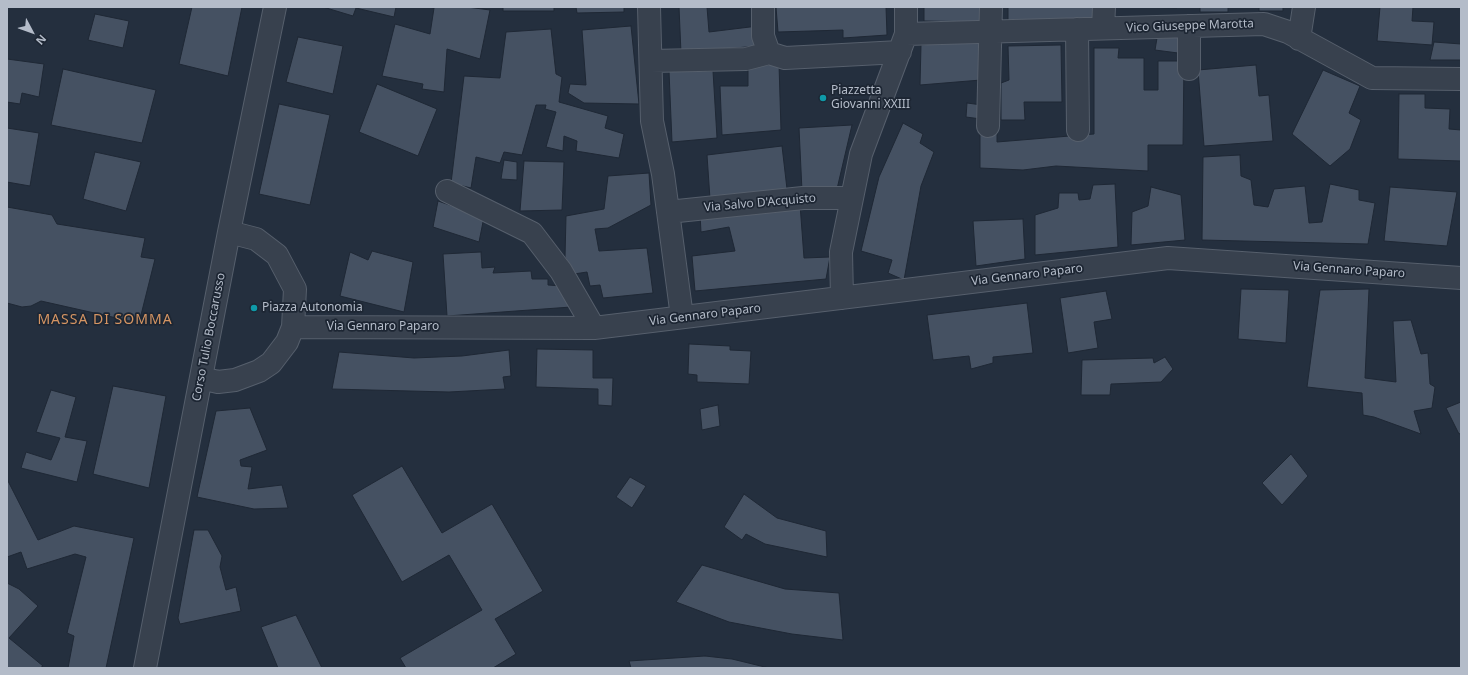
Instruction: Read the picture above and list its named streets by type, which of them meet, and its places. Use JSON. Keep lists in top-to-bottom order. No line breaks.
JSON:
{"streets":{"street":["Vico Giuseppe Marotta","Via Salvo D'Acquisto","Via Gennaro Paparo","Corso Tulio Boccarusso"]},"districts":["MASSA DI SOMMA"],"places":["Piazzetta Giovanni XXIII","Piazza Autonomia"],"north":"bottom right"}
